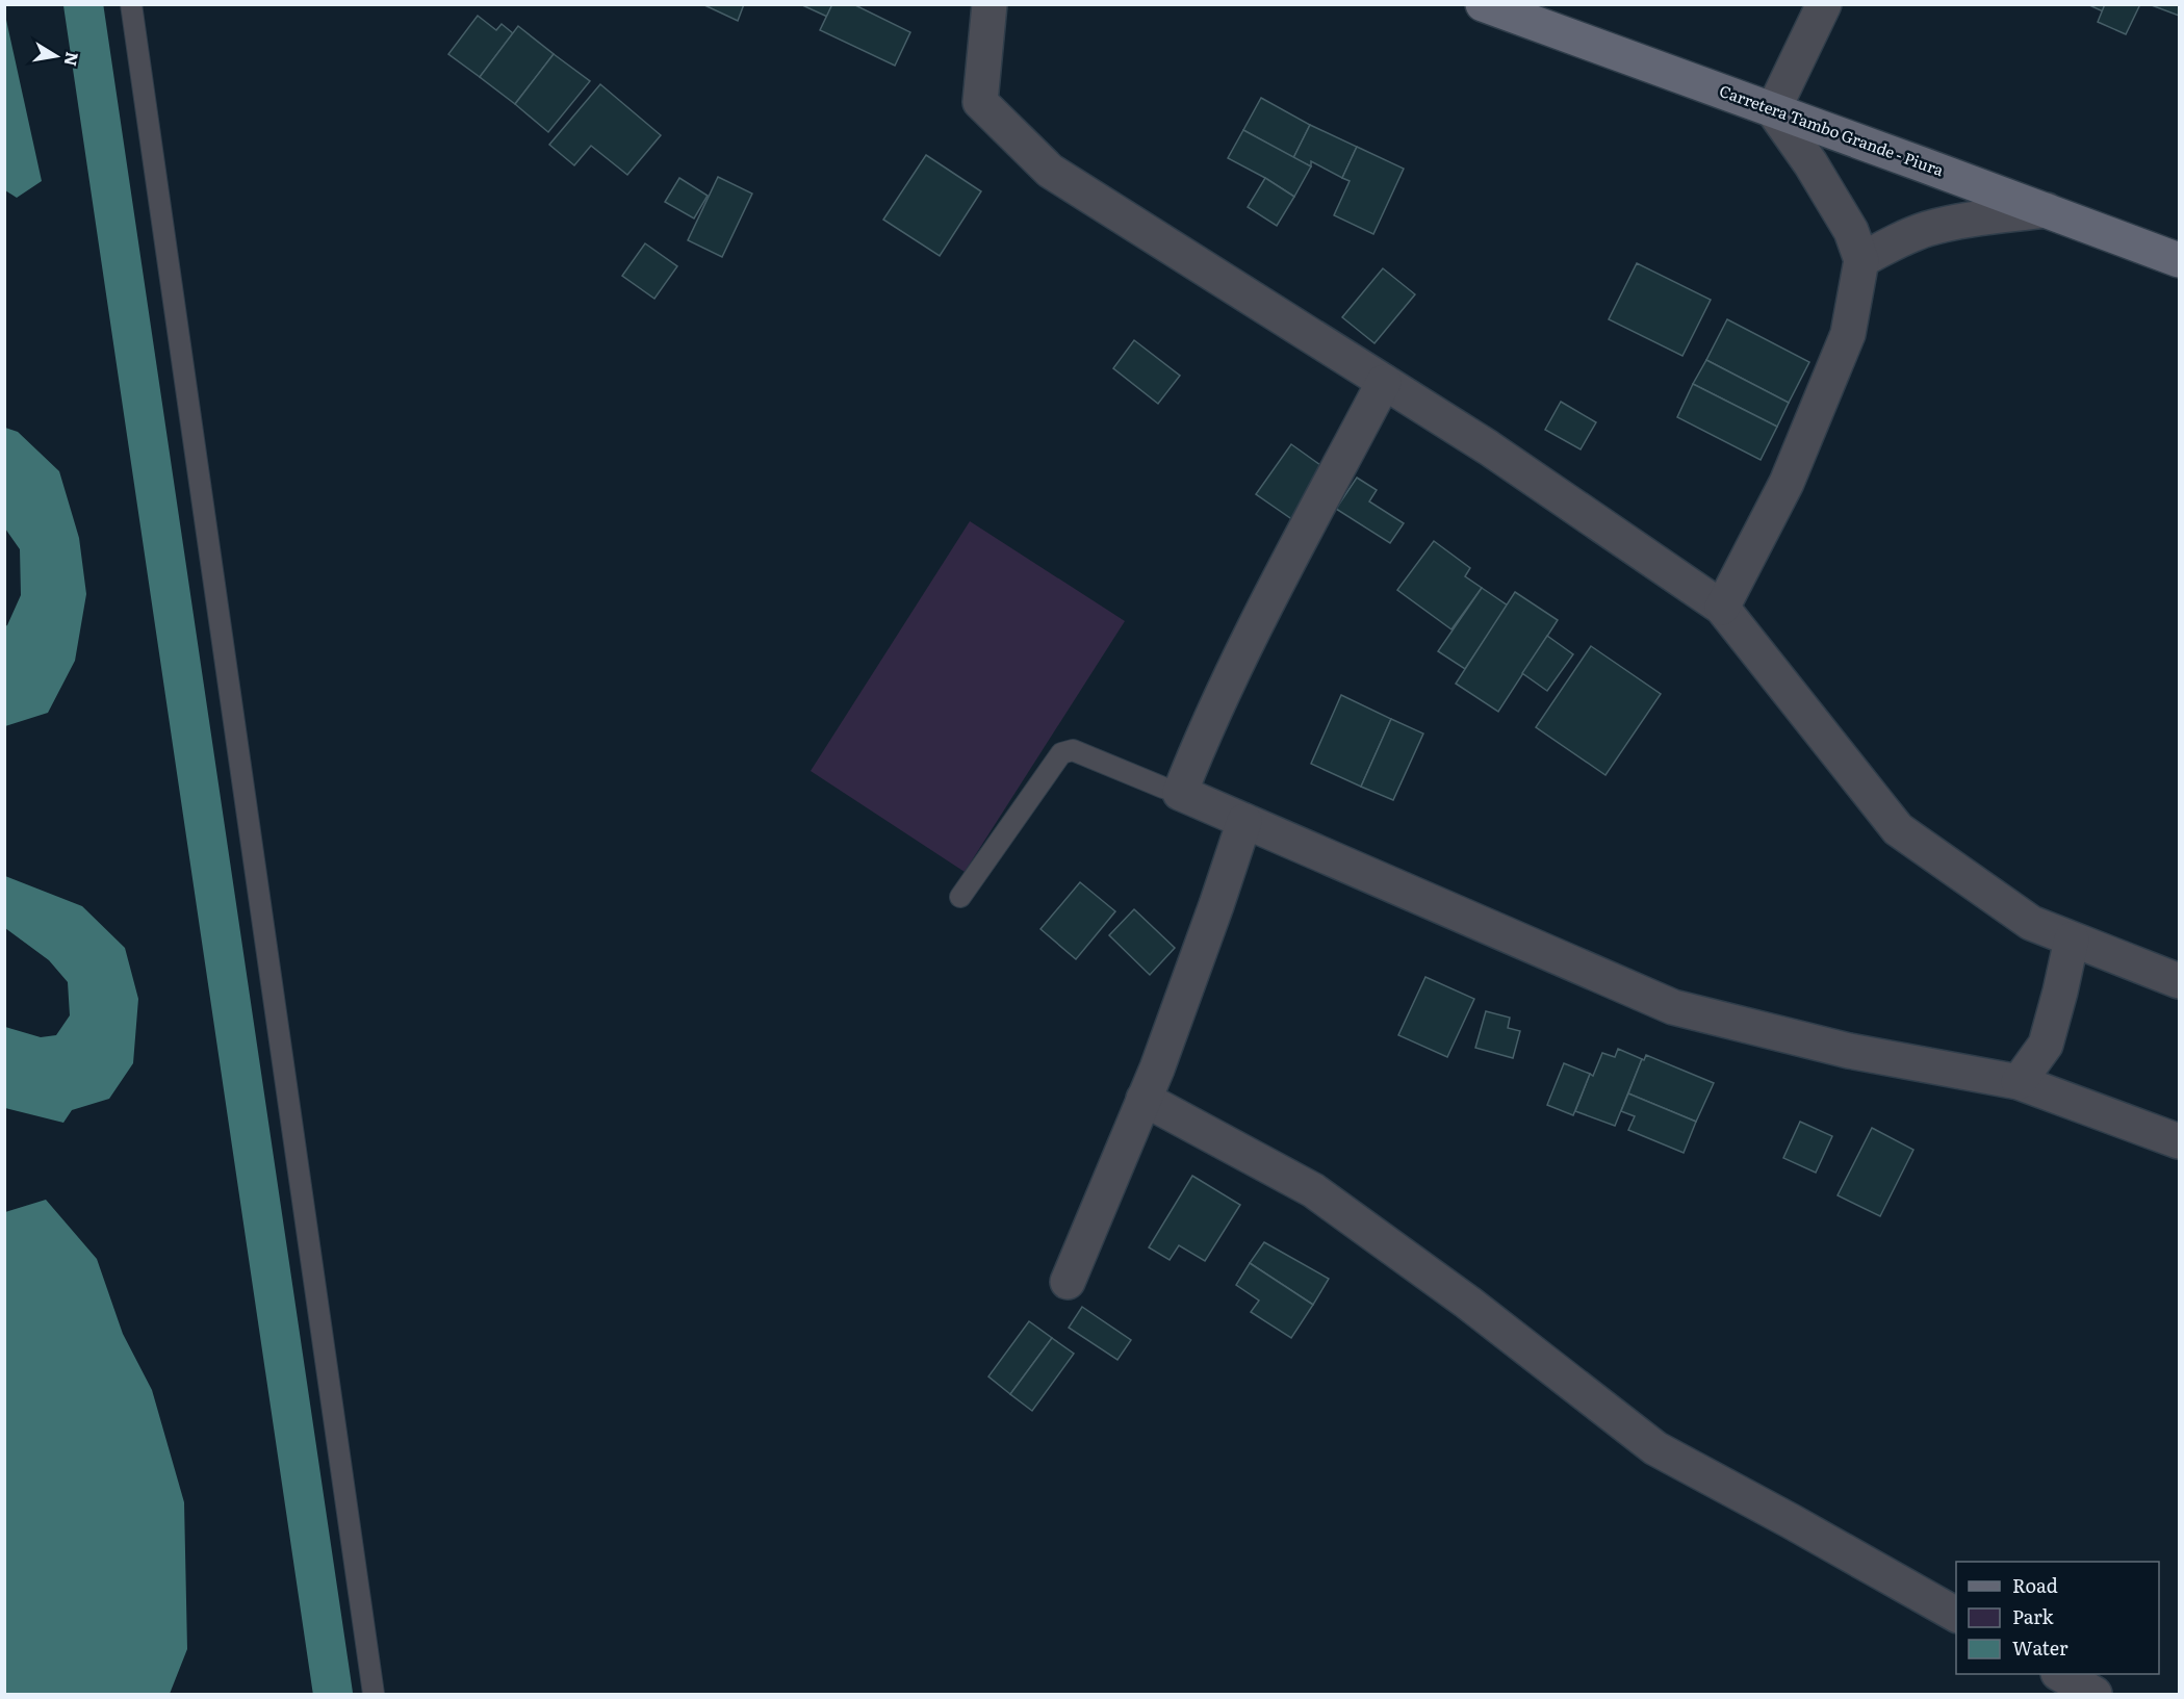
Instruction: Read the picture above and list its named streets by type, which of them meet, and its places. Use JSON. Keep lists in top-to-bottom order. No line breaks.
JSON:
{"streets":{"main road":["Carretera Tambo Grande - Piura"]},"legend":["Road","Park","Water"],"north":"right"}
